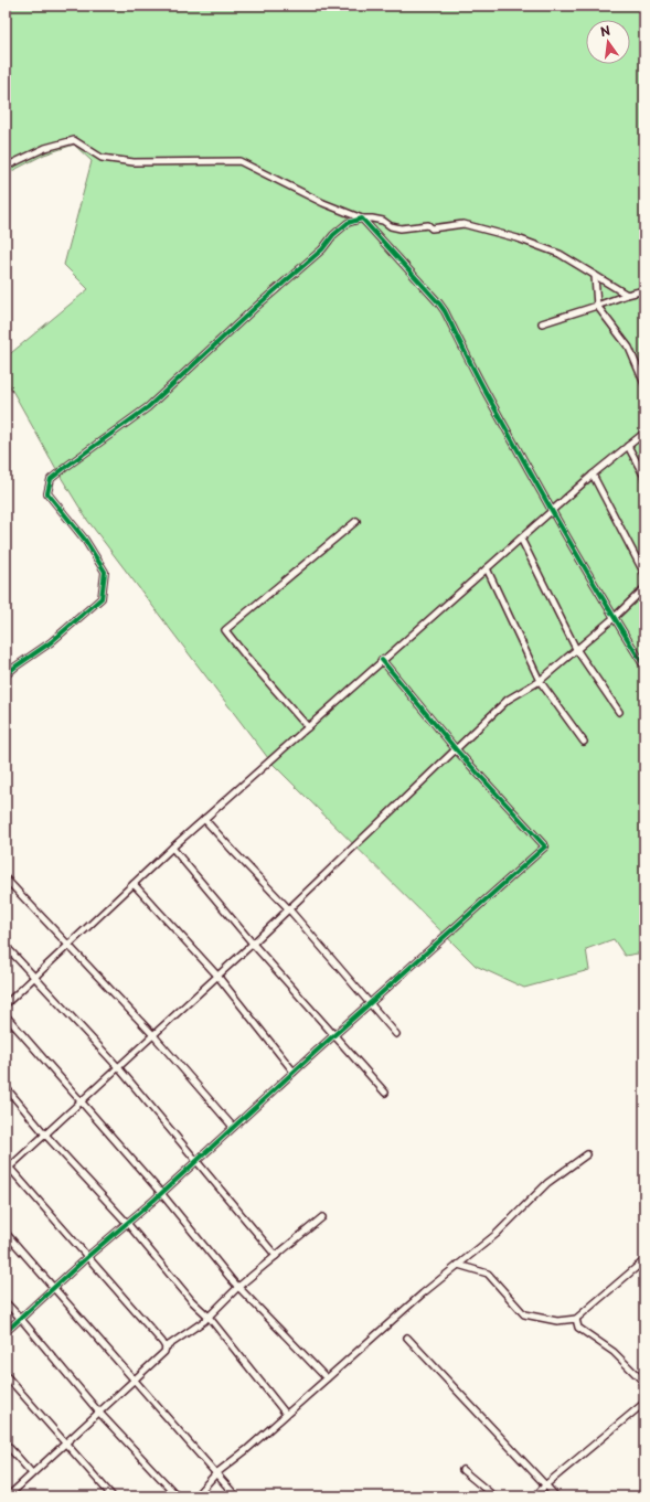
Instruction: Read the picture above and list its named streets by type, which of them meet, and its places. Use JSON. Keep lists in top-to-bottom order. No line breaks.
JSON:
{"north":"top"}
